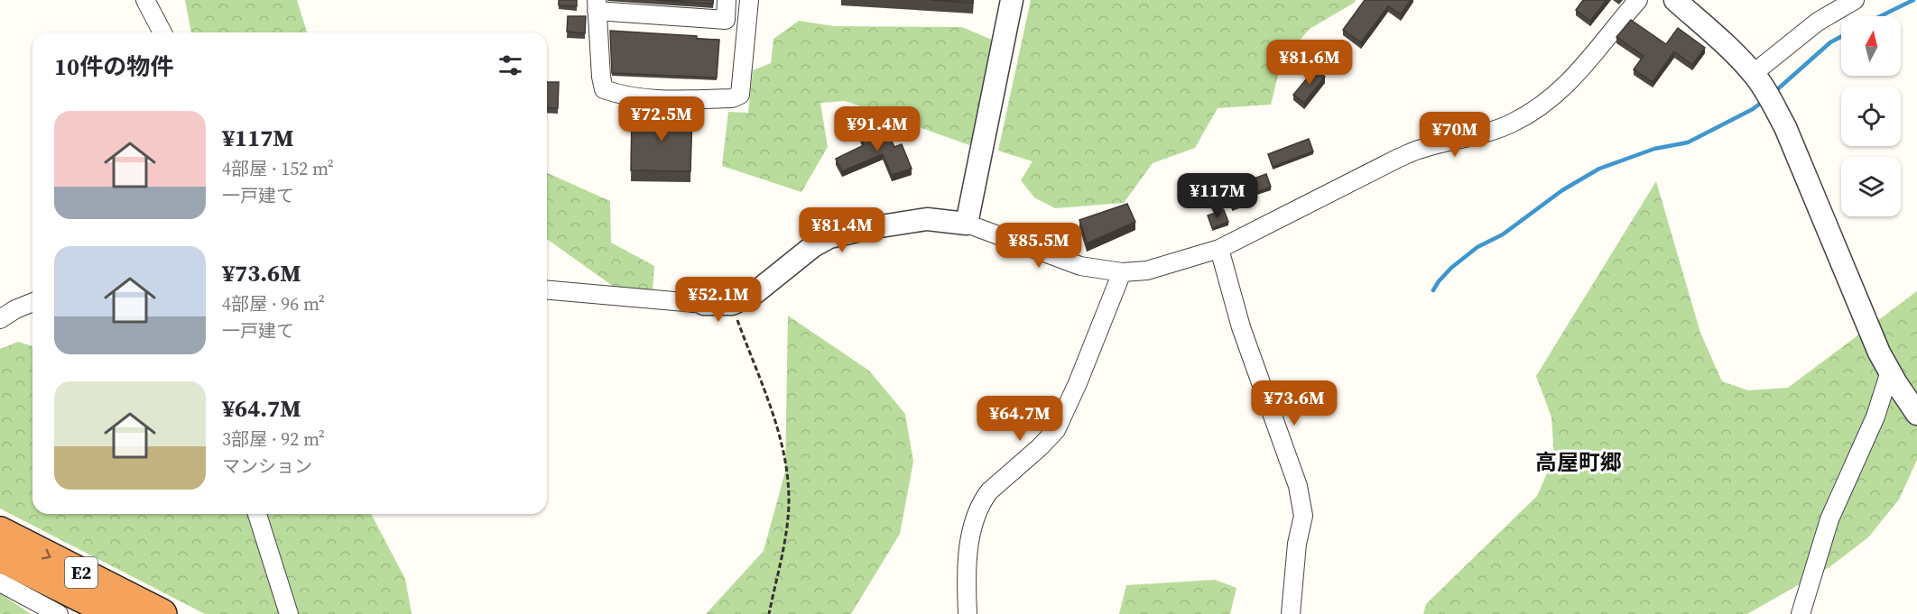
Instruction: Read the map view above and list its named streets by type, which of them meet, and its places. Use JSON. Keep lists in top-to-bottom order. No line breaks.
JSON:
{"streets":{"highway":["E2"]},"districts":["高屋町郷"],"north":"top","page":{"heading":"10件の物件","price":["¥81.6M","¥72.5M","¥91.4M","¥70M","¥117M","¥81.4M","¥85.5M","¥52.1M","¥73.6M","¥64.7M"],"list":[{"name":"¥117M","note":"4部屋 · 152 m² · 一戸建て"},{"name":"¥73.6M","note":"4部屋 · 96 m² · 一戸建て"},{"name":"¥64.7M","note":"3部屋 · 92 m² · マンション"}]}}
